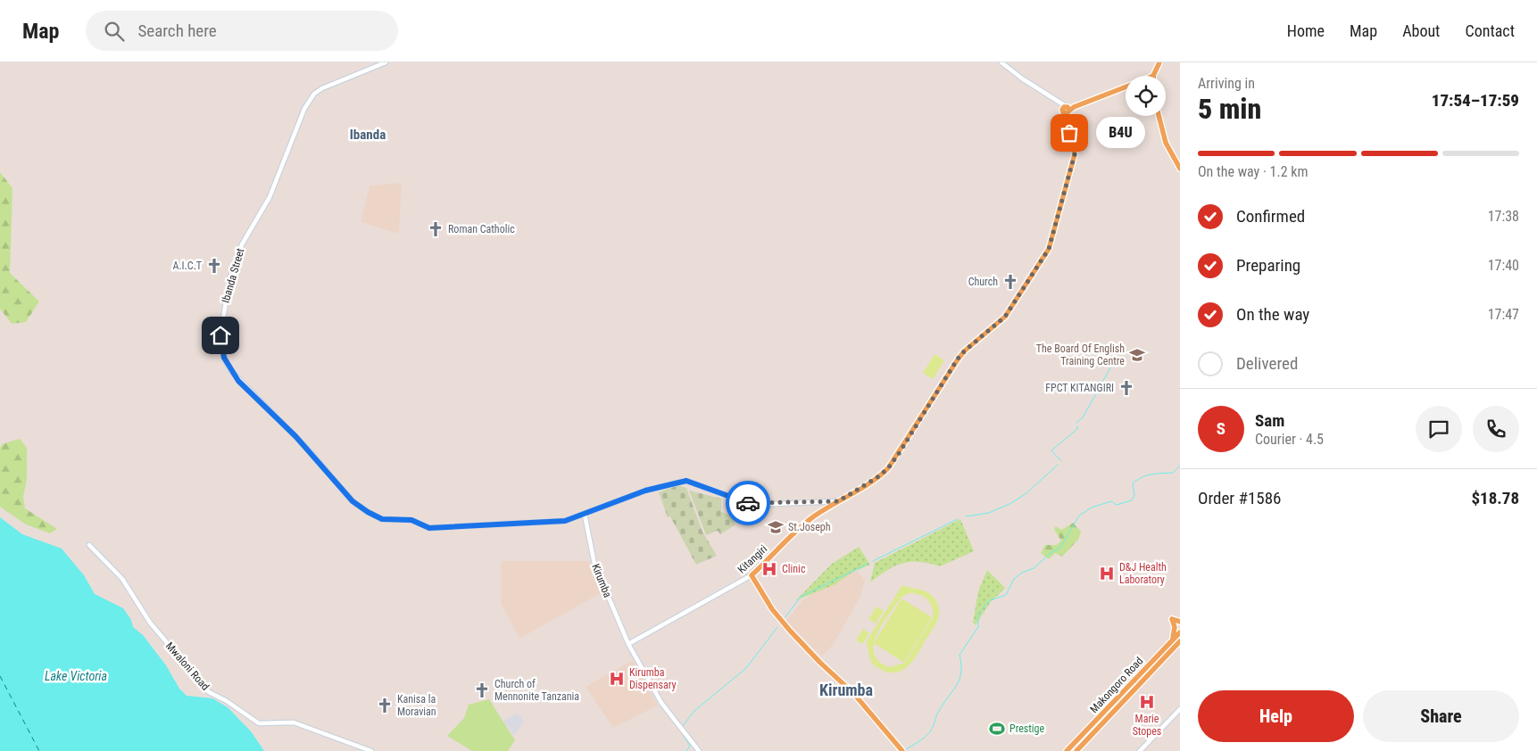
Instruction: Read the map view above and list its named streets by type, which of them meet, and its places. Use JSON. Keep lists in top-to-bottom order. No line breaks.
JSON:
{"streets":{"main road":["Kitangiri","Makongoro Road"],"street":["Ibanda Street","Kirumba","Mwaloni Road"]},"crossings":[["Ibanda Street","Kirumba"],["Kitangiri","Kirumba"]],"districts":["Ibanda","Kirumba"],"water":["Lake Victoria"],"places":{"other":["B4U"],"church":["Roman Catholic","A.I.C.T","Church","FPCT KITANGIRI","Church of Mennonite Tanzania","Kanisa la Moravian"],"school or university":["The Board Of English Training Centre","St.Joseph"],"hospital":["Clinic","D&J Health Laboratory","Kirumba Dispensary","Marie Stopes"],"sports":["Prestige"]},"page":{"header":"Map","search":"Search here","nav":["Home","Map","About","Contact"],"heading":["5 min","Arriving in","17:54–17:59"],"panel":["Sam","Courier · 4.5","Order #1586","$18.78"],"bubble":"B4U","bar":"On the way · 1.2 km","list":[["Confirmed","17:38"],["Preparing","17:40"],["On the way","17:47"],"Delivered"],"round":"S","buttons":["Help","Share"]}}
